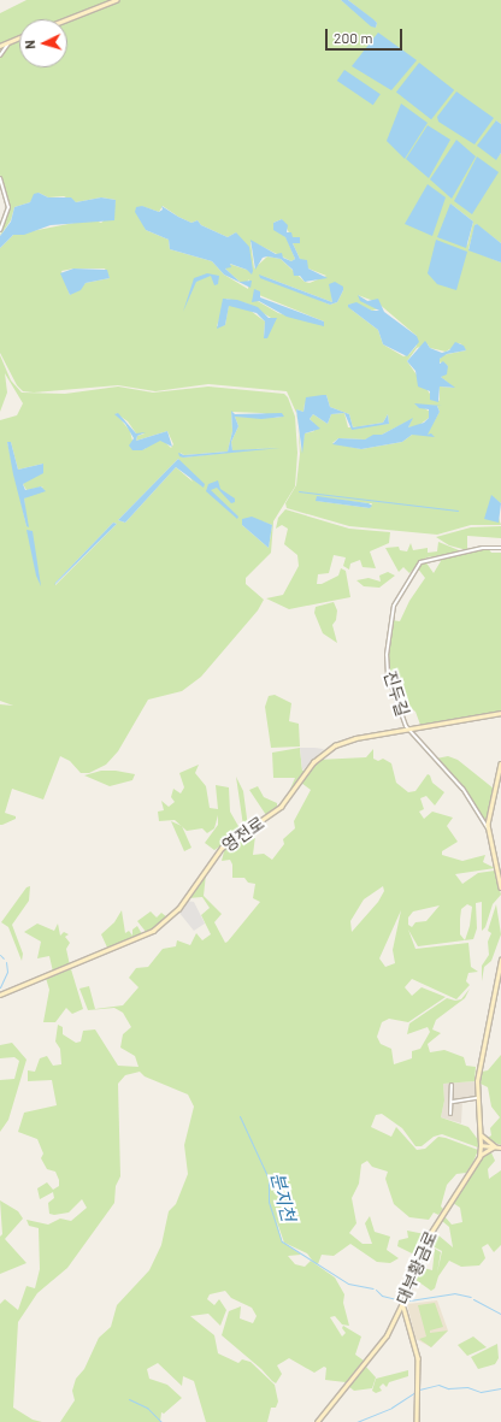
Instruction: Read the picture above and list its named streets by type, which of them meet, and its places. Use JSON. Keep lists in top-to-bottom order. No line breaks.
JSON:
{"streets":{"street":["진두길","영전로","대부황금로"]},"crossings":[["진두길","영전로"]],"water":["분지천"],"scale_bar":"200 m","north":"left"}
